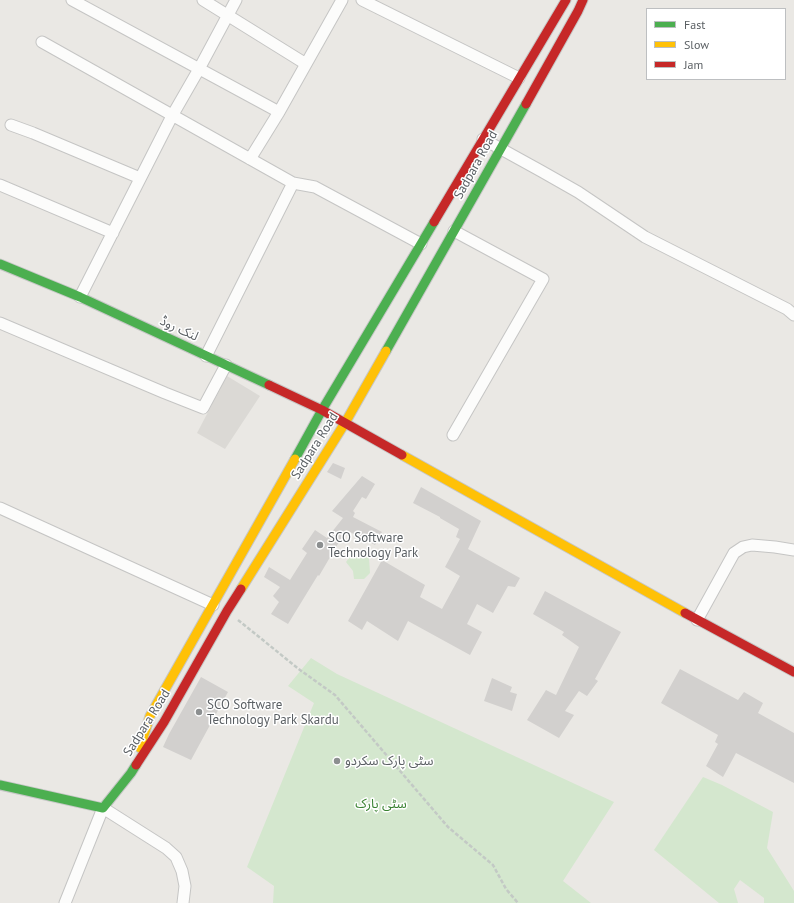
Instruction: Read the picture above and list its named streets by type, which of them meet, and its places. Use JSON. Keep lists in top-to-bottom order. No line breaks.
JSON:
{"streets":{"main road":["Sadpara Road","لنک روڈ"]},"crossings":[["Sadpara Road","لنک روڈ"]],"parks":["سٹی پارک"],"places":["SCO Software Technology Park","SCO Software Technology Park Skardu","سٹی پارک سکردو"],"legend":["Fast","Slow","Jam"]}
